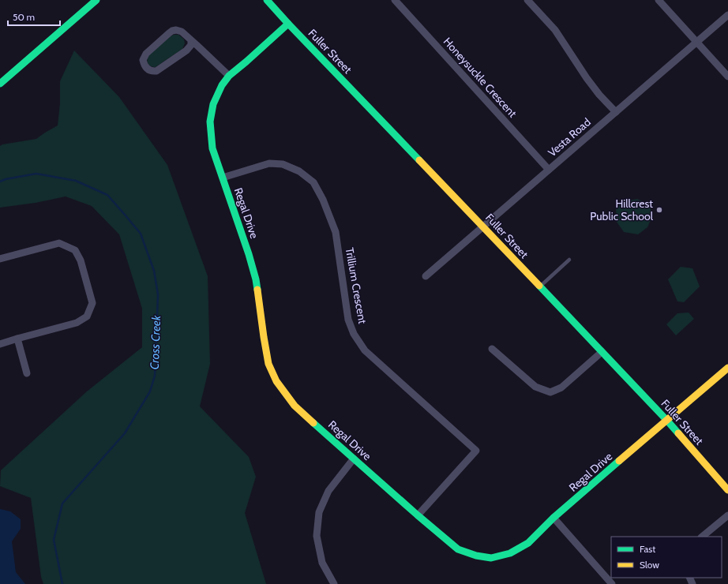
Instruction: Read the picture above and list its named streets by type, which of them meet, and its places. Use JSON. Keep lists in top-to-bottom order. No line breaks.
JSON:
{"streets":{"street":["Fuller Street","Honeysuckle Crescent","Vesta Road","Regal Drive","Trillium Crescent"]},"crossings":[["Fuller Street","Vesta Road"],["Fuller Street","Regal Drive"],["Honeysuckle Crescent","Vesta Road"],["Regal Drive","Trillium Crescent"]],"water":["Cross Creek"],"places":["Hillcrest Public School"],"legend":["Fast","Slow"],"scale_bar":"50 m"}
